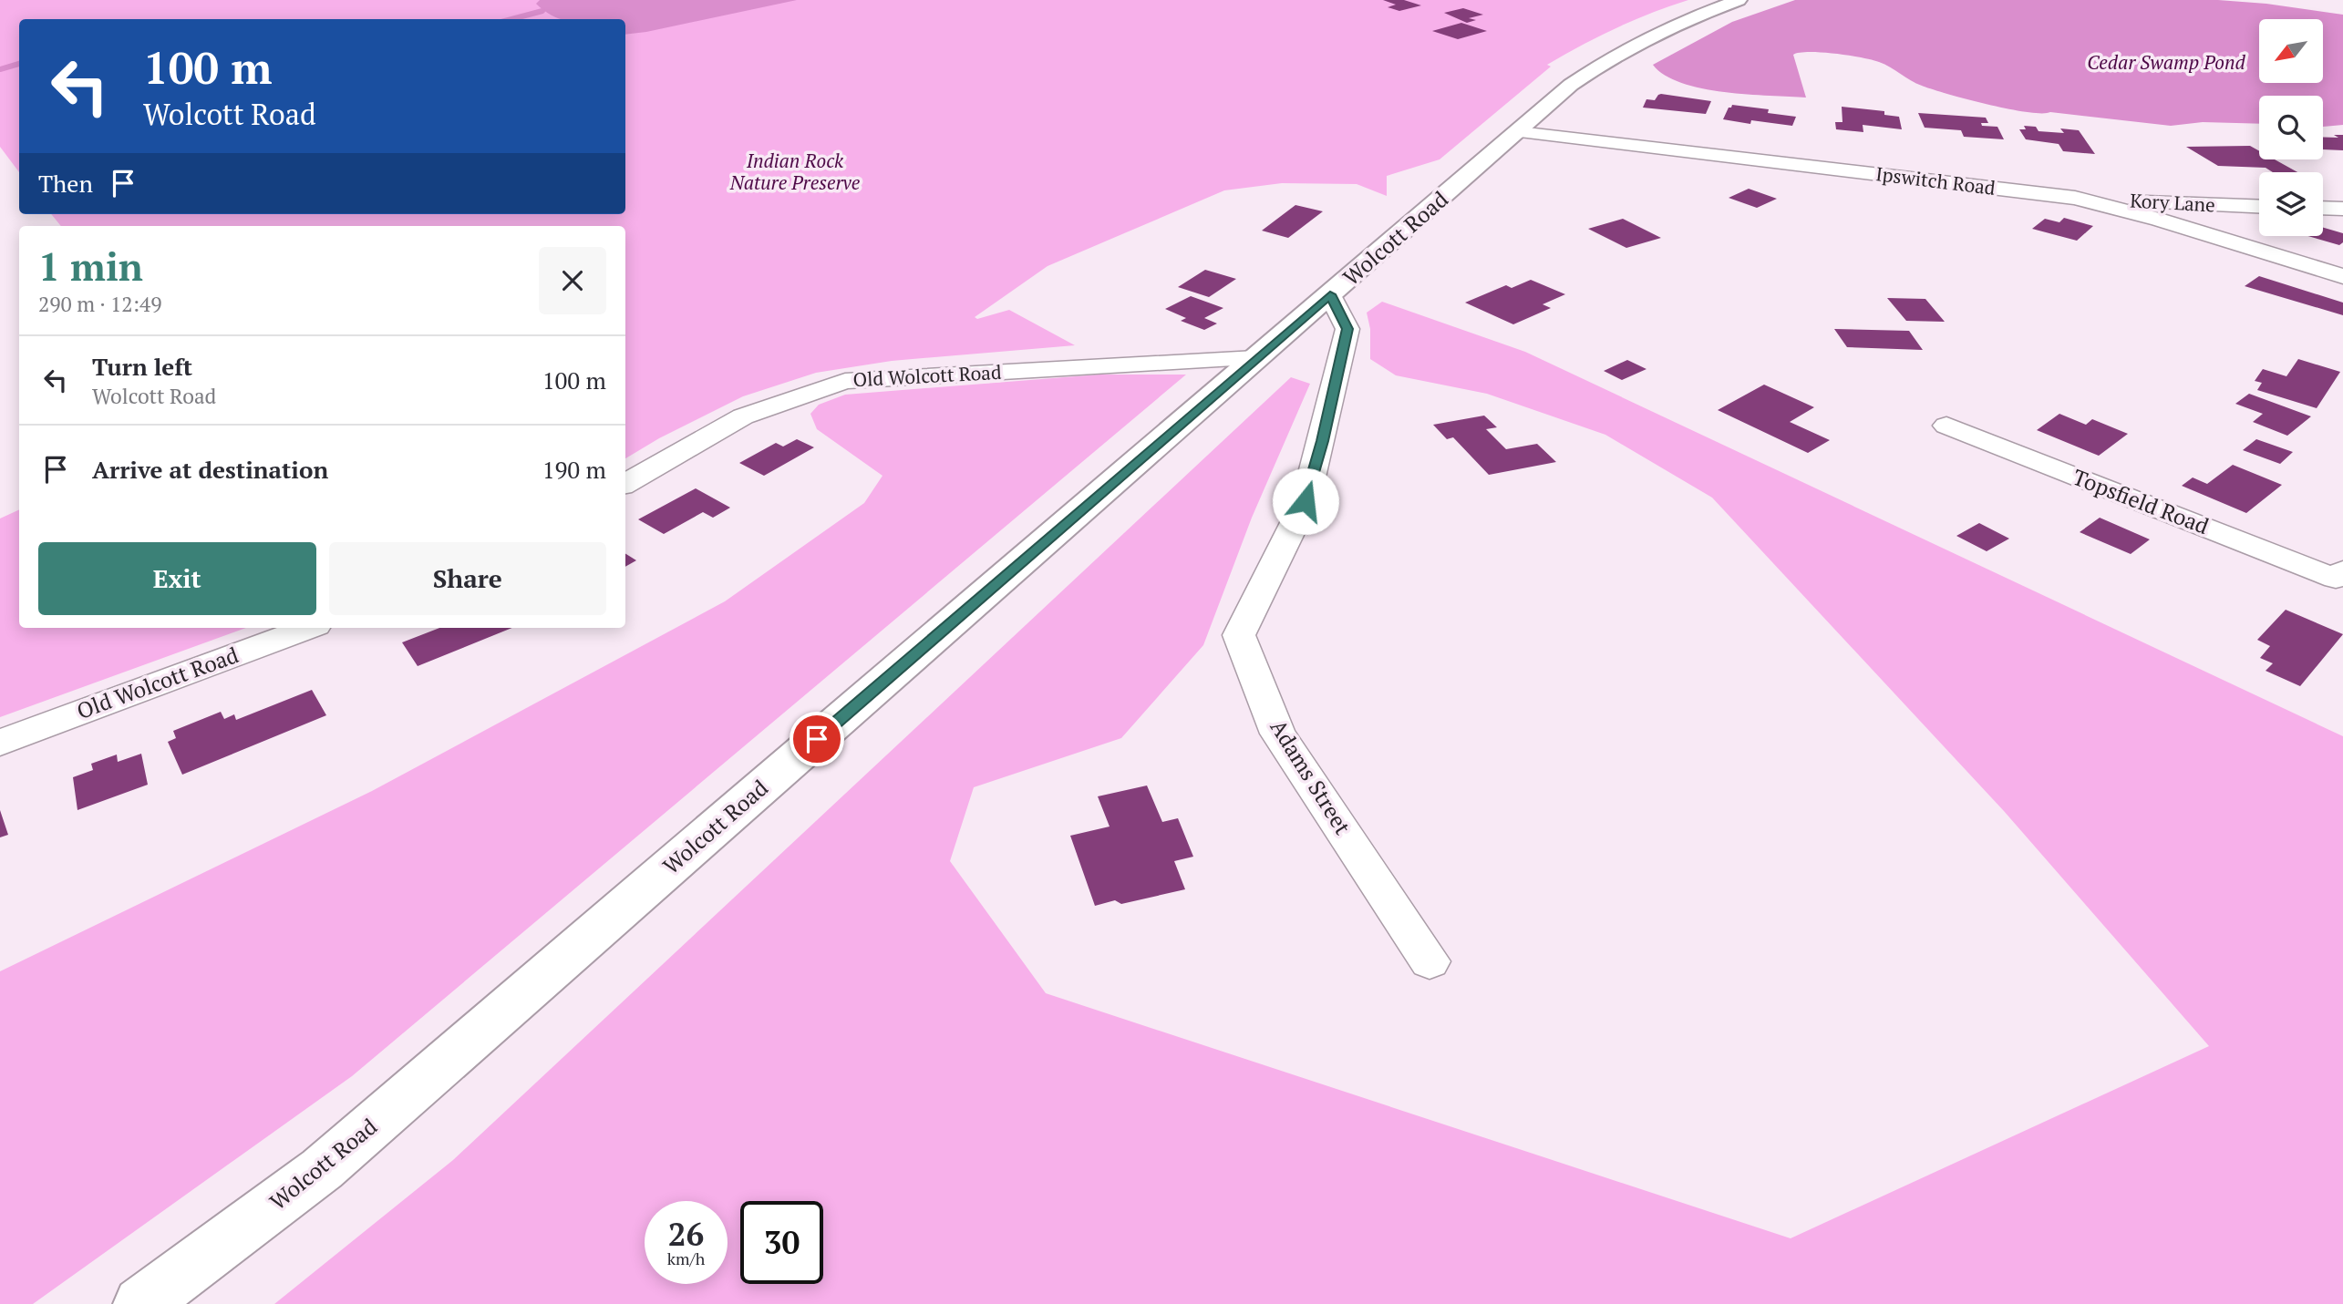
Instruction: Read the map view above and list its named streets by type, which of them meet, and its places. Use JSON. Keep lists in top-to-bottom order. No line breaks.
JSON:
{"streets":{"main road":["Wolcott Road"],"street":["Ipswitch Road","Kory Lane","Old Wolcott Road","Topsfield Road","Adams Street"]},"crossings":[["Ipswitch Road","Kory Lane"],["Ipswitch Road","Wolcott Road"],["Wolcott Road","Old Wolcott Road"],["Wolcott Road","Adams Street"]],"water":["Cedar Swamp Pond"],"parks":["Indian Rock Nature Preserve"],"north":"bottom left","page":{"turn":["100 m","Wolcott Road"],"then":"Then","heading":["1 min","290 m · 12:49"],"list":[{"name":"Turn left","note":"Wolcott Road","value":"100 m"},{"name":"Arrive at destination","value":"190 m"}],"buttons":["Exit","Share"],"speed":"26 km/h","limit":"30"}}
